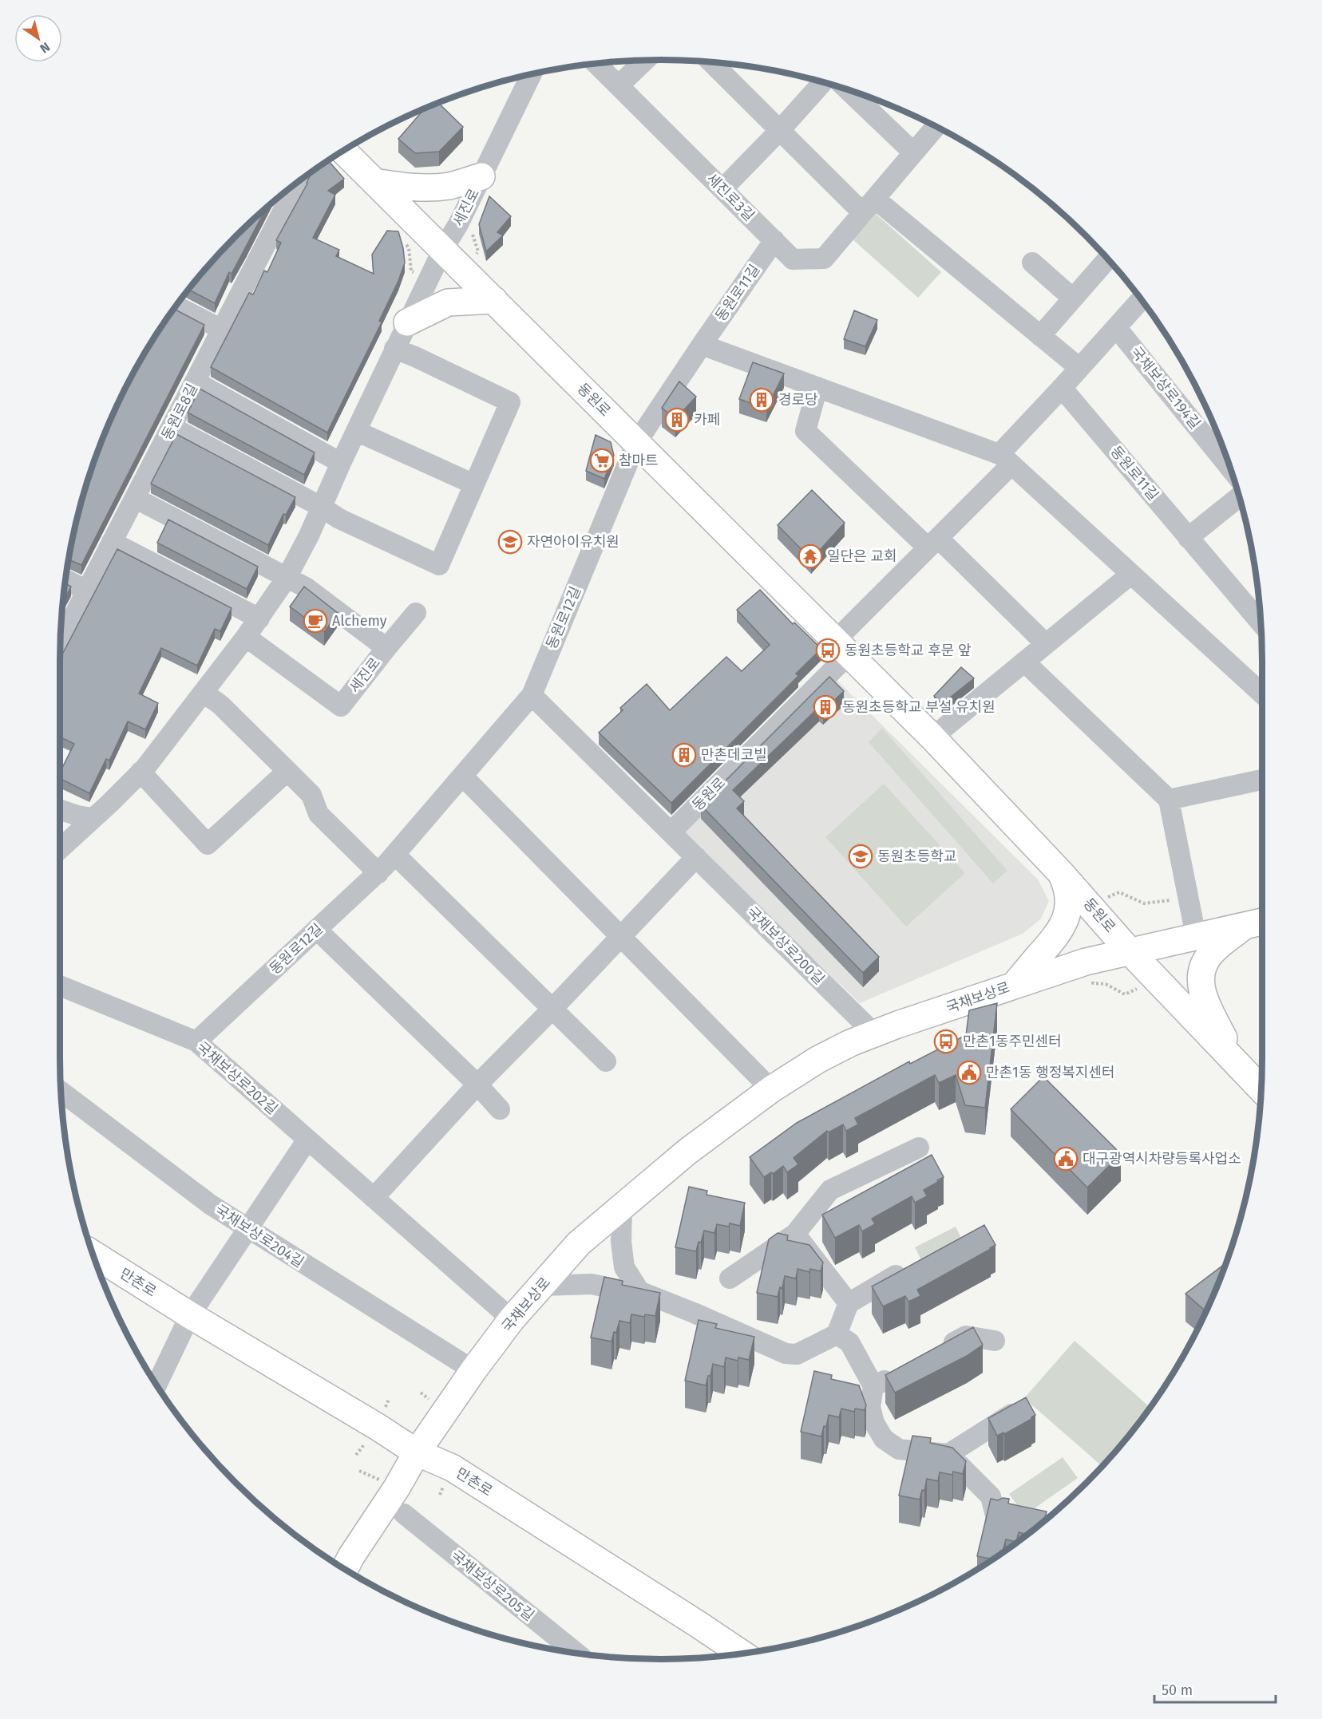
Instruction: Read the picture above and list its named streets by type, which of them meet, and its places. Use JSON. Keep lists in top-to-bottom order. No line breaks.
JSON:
{"streets":{"main road":["동원로","국채보상로","만촌로"],"street":["세진로3길","세진로","동원로11길","국채보상로194길","동원로8길","동원로12길","국채보상로200길","국채보상로202길","국채보상로204길","국채보상로205길"]},"crossings":[["세진로3길","동원로11길"],["세진로","동원로"],["세진로","동원로8길"],["동원로11길","동원로"],["동원로11길","동원로12길"],["동원로","동원로12길"],["동원로","국채보상로200길"],["동원로","국채보상로"],["동원로12길","국채보상로200길"],["동원로12길","국채보상로202길"],["국채보상로200길","국채보상로"],["국채보상로","국채보상로202길"],["국채보상로","국채보상로204길"],["국채보상로","만촌로"]],"places":{"building":["경로당","카페","동원초등학교 부설 유치원","만촌데코빌"],"supermarket":["참마트"],"school or university":["자연아이유치원","동원초등학교"],"temple":["일단은 교회"],"cafe":["Alchemy"],"bus stop":["동원초등학교 후문 앞","만촌1동주민센터"],"public building":["만촌1동 행정복지센터","대구광역시차량등록사업소"]},"scale_bar":"50 m","north":"bottom right"}
